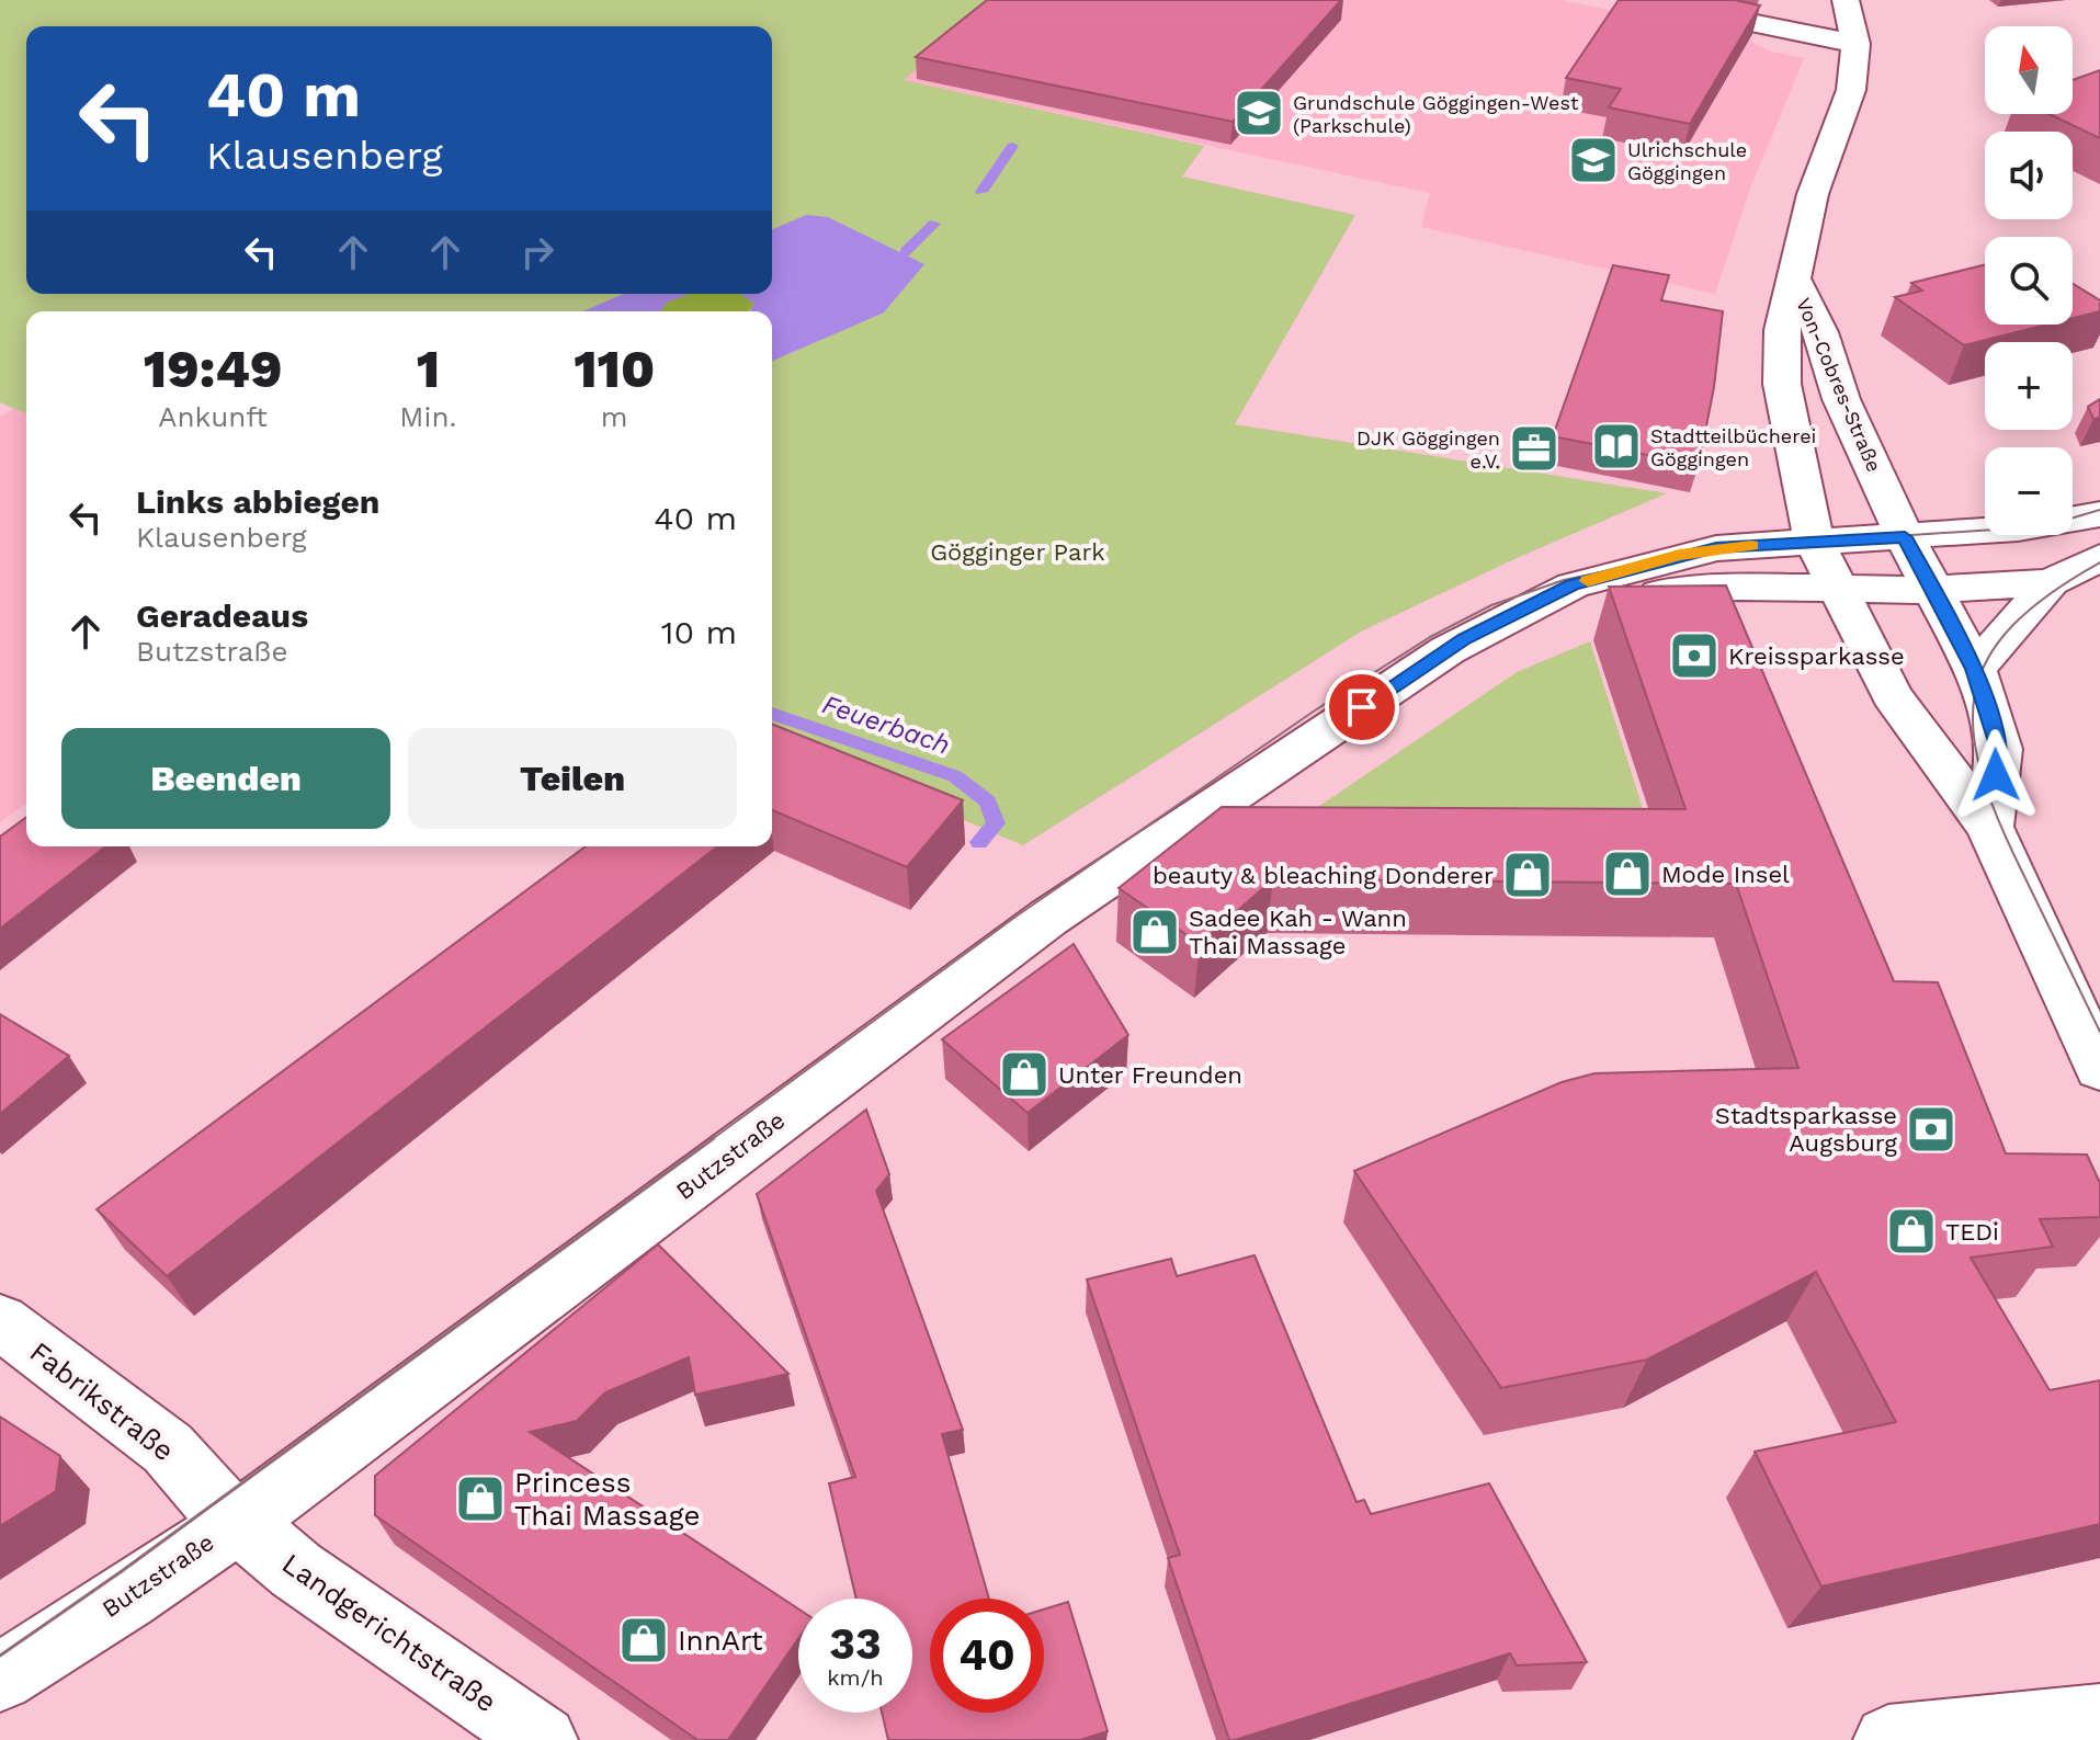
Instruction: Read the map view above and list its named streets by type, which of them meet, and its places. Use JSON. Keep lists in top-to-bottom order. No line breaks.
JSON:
{"streets":{"street":["Von-Cobres-Straße","Butzstraße","Fabrikstraße","Landgerichtstraße"]},"crossings":[["Von-Cobres-Straße","Butzstraße"],["Butzstraße","Fabrikstraße"],["Butzstraße","Landgerichtstraße"],["Fabrikstraße","Landgerichtstraße"]],"water":["Feuerbach"],"parks":["Gögginger Park"],"places":{"school or university":["Grundschule Göggingen-West (Parkschule)","Ulrichschule Göggingen"],"library":["Stadtteilbücherei Göggingen"],"office":["DJK Göggingen e.V."],"bank":["Kreissparkasse","Stadtsparkasse Augsburg"],"shop":["Mode Insel","beauty & bleaching Donderer","Sadee Kah - Wann Thai Massage","Unter Freunden","TEDi","Princess Thai Massage","InnArt"]},"north":"top","page":{"map_buttons":["+","−"],"turn":["40 m","Klausenberg"],"eta":["19:49","Ankunft","1","Min.","110","m"],"list":[{"name":"Links abbiegen","note":"Klausenberg","value":"40 m"},{"name":"Geradeaus","note":"Butzstraße","value":"10 m"}],"buttons":["Beenden","Teilen"],"speed":"33 km/h","limit":"40"}}
